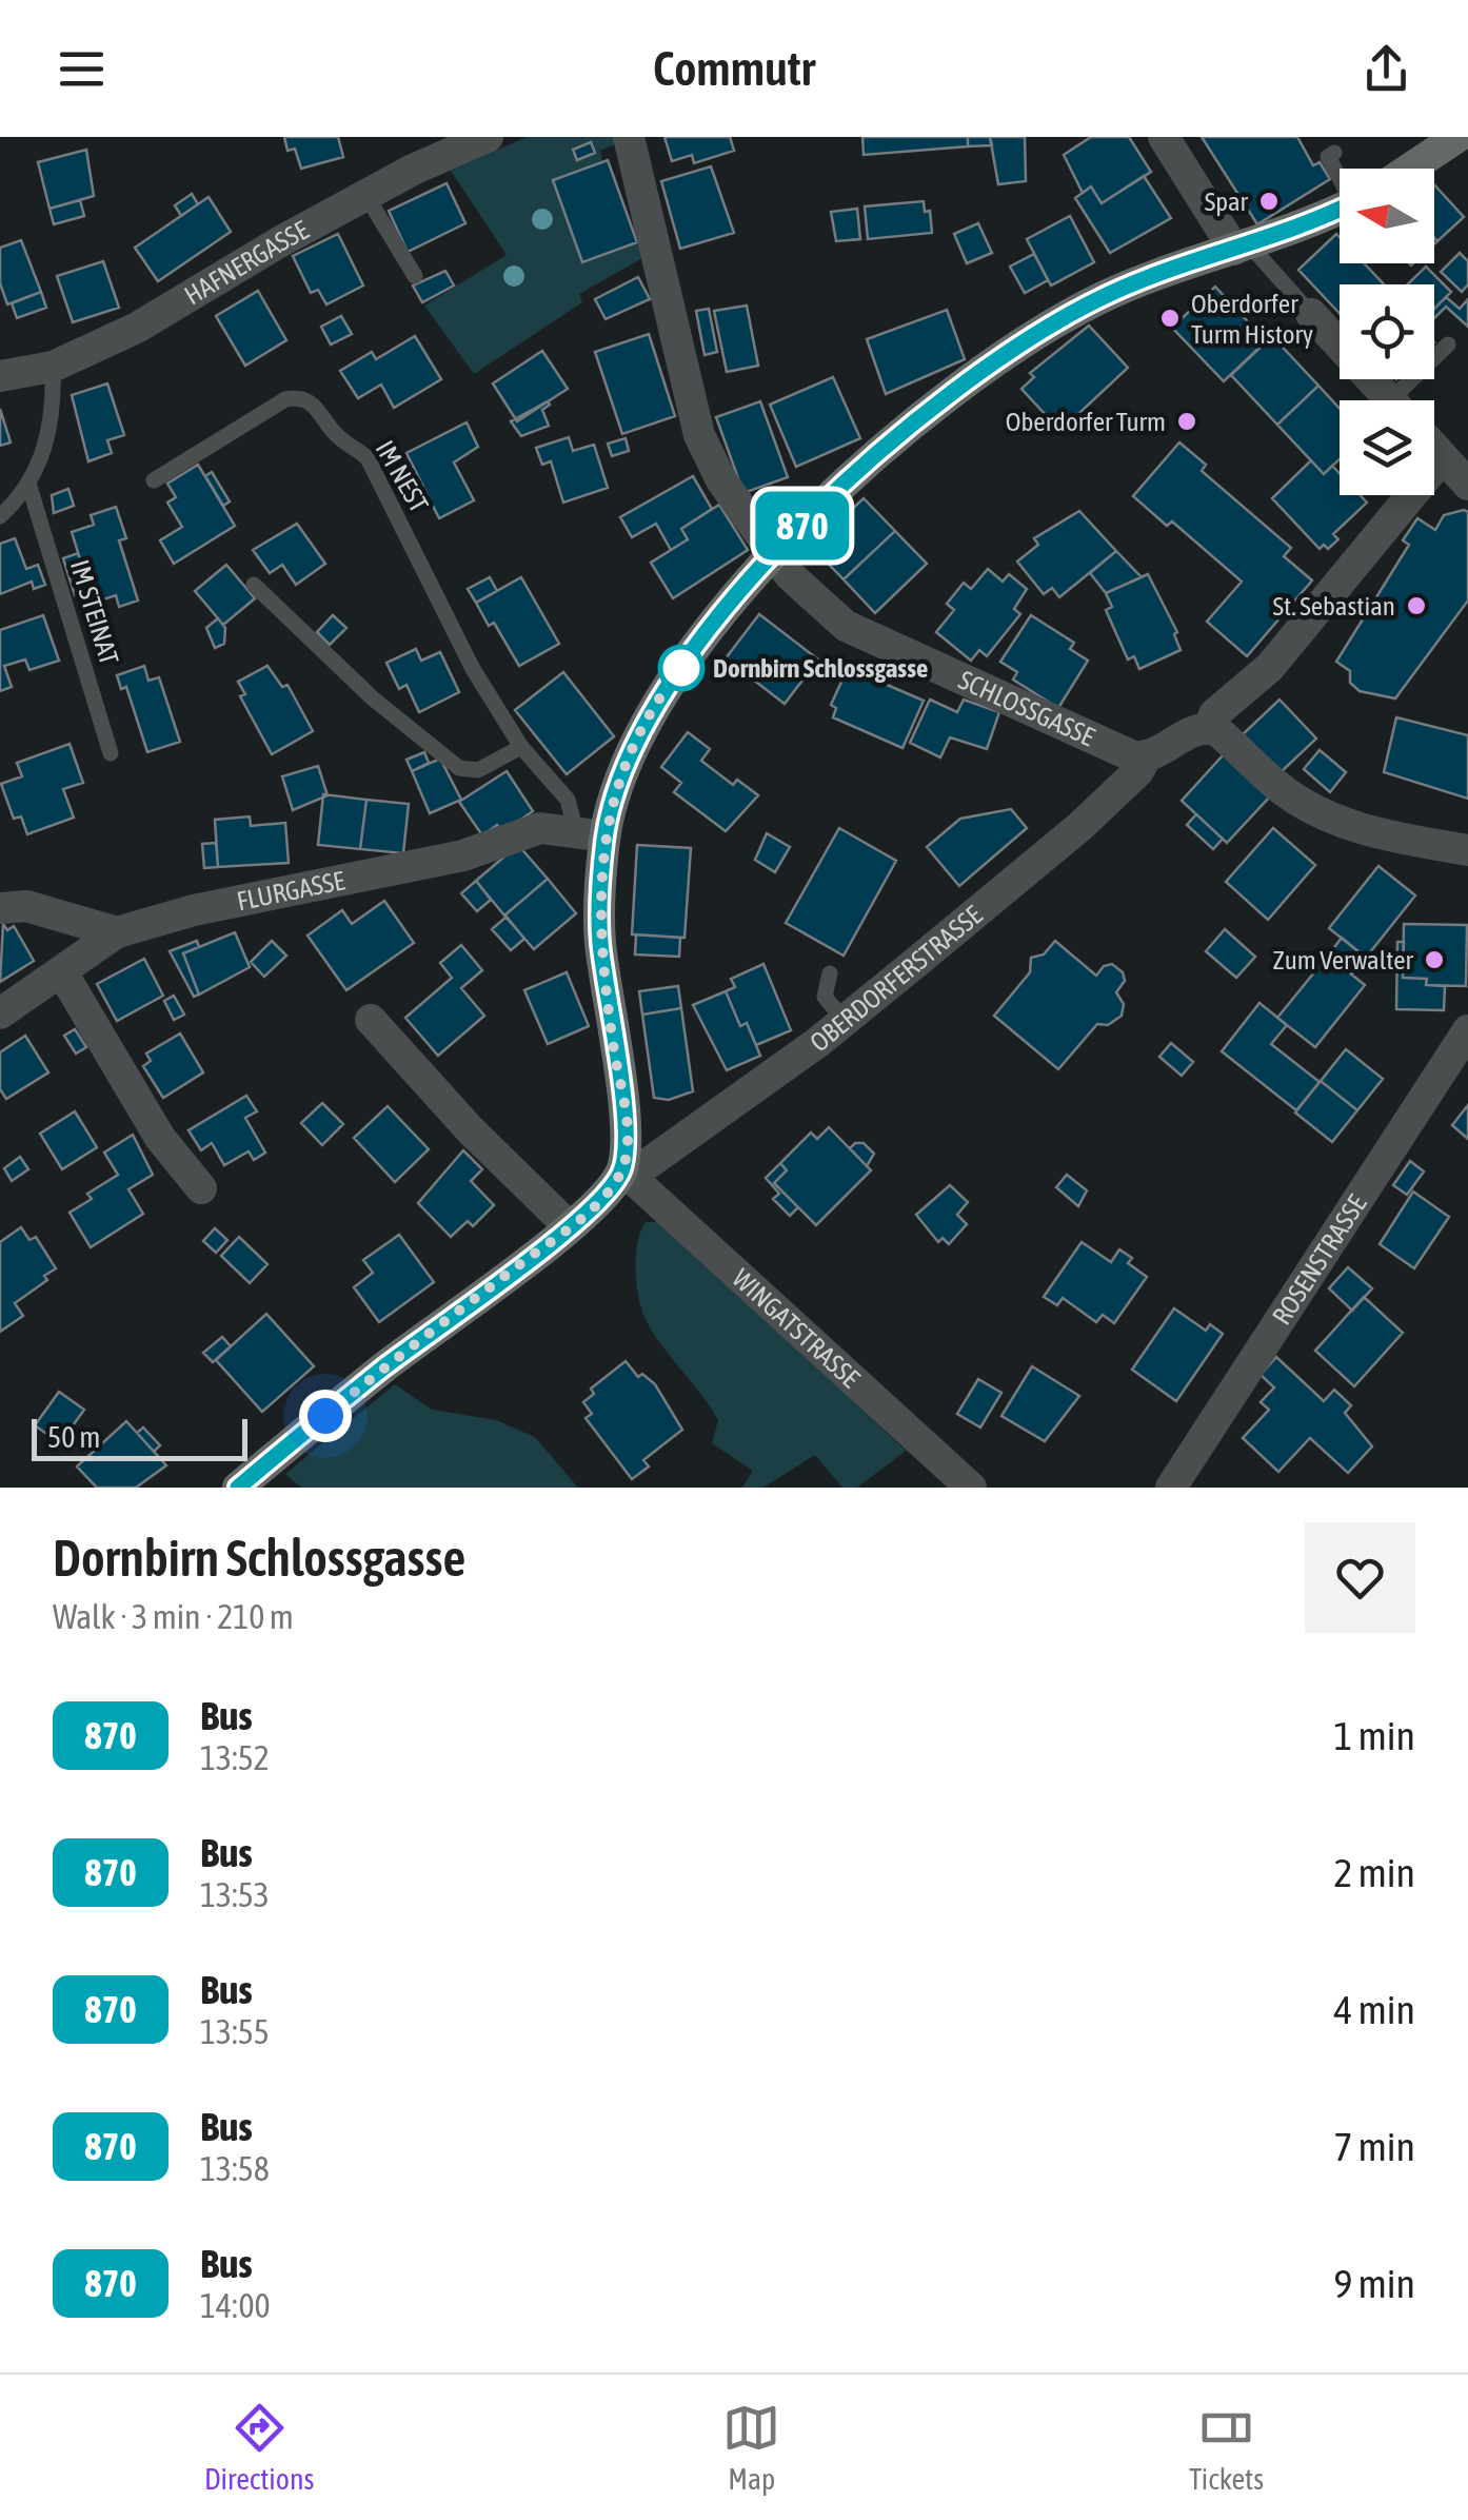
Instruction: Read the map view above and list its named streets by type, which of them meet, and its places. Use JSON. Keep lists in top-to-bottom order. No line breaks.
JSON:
{"streets":{"street":["HAFNERGASSE","SCHLOSSGASSE","FLURGASSE","OBERDORFERSTRASSE","ROSENSTRASSE","WINGATSTRASSE"],"lane":["IM NEST","IM STEINAT"]},"crossings":[["IM NEST","FLURGASSE"],["SCHLOSSGASSE","OBERDORFERSTRASSE"],["OBERDORFERSTRASSE","WINGATSTRASSE"]],"places":["Spar","Oberdorfer Turm History","Oberdorfer Turm","St. Sebastian","Dornbirn Schlossgasse","Zum Verwalter"],"lines":["bus line 870"],"scale_bar":"50 m","north":"left","page":{"header":"Commutr","on_map":"870","scale":"50 m","heading":["Dornbirn Schlossgasse","Walk · 3 min · 210 m"],"list":[{"mark":"870","name":"Bus","note":"13:52","value":"1 min"},{"mark":"870","name":"Bus","note":"13:53","value":"2 min"},{"mark":"870","name":"Bus","note":"13:55","value":"4 min"},{"mark":"870","name":"Bus","note":"13:58","value":"7 min"},{"mark":"870","name":"Bus","note":"14:00","value":"9 min"}],"tabs":["Directions","Map","Tickets"]}}
